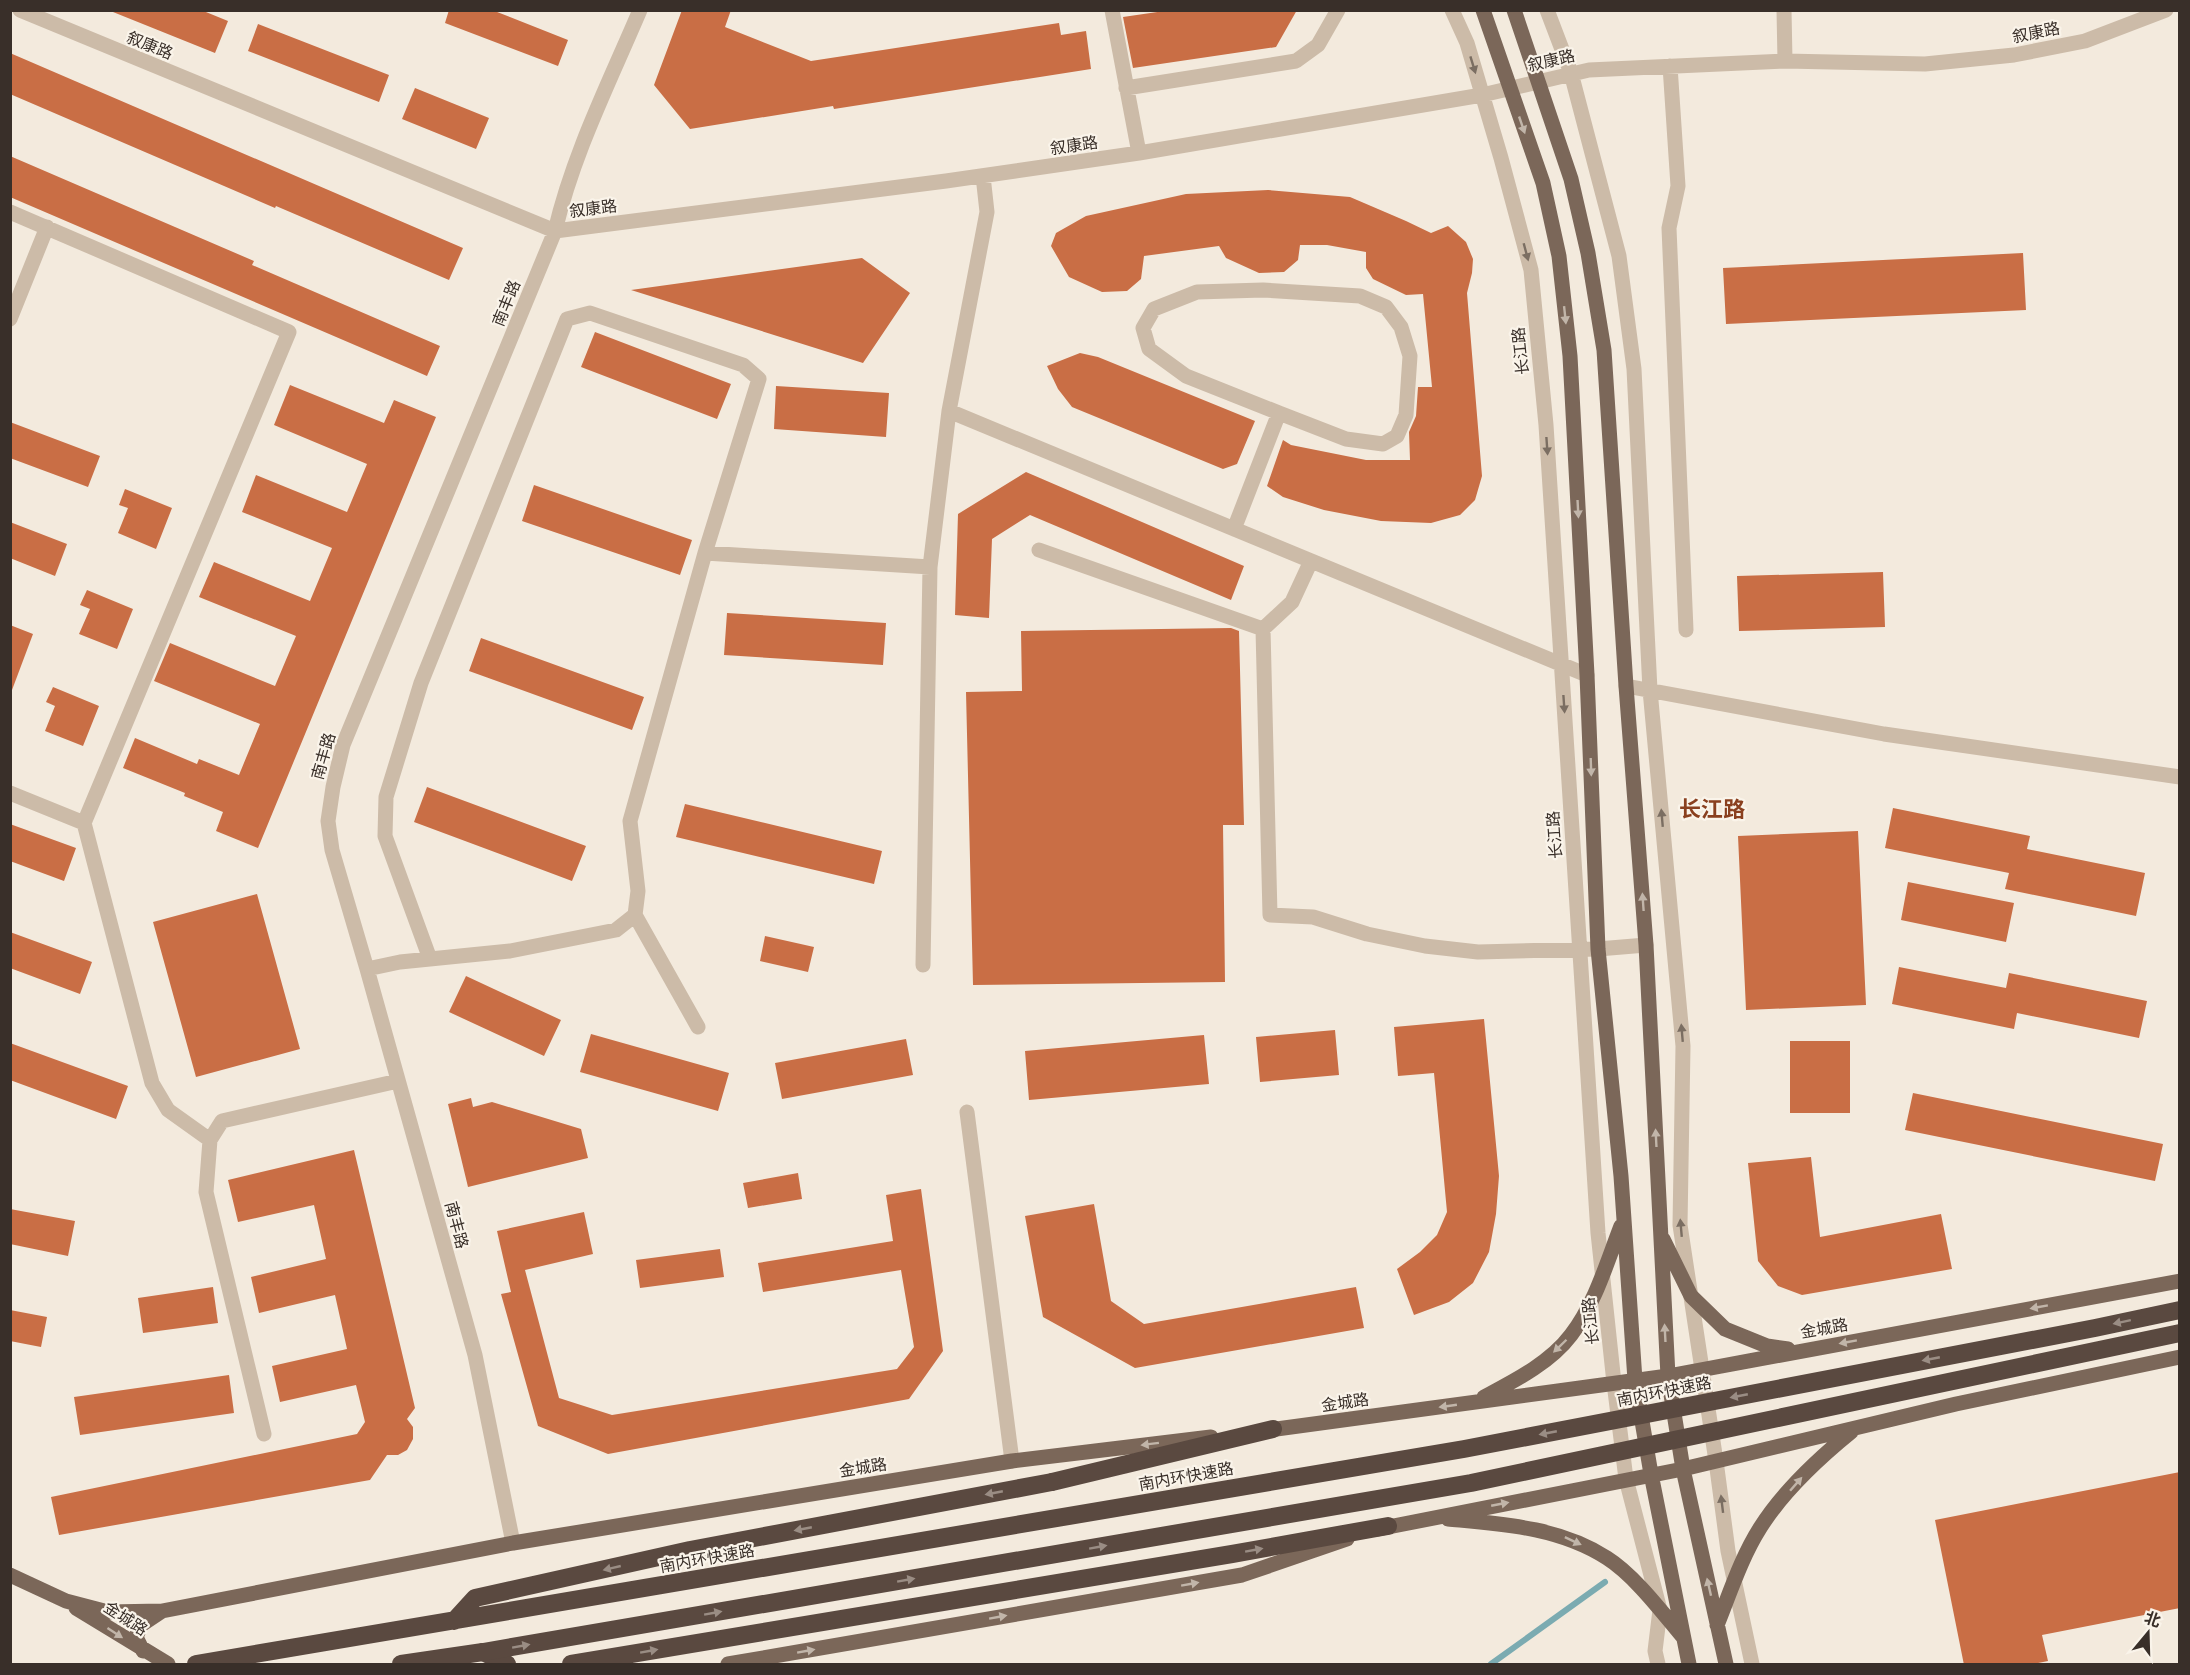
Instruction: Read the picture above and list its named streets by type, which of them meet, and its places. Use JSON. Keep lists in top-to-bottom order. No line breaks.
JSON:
{"streets":{"highway":["南内环快速路"],"main road":["金城路"],"street":["叙康路","南丰路","长江路"]},"crossings":[["叙康路","南丰路"],["叙康路","长江路"],["南丰路","金城路"],["长江路","金城路"]],"districts":["长江路"],"north":"top"}
